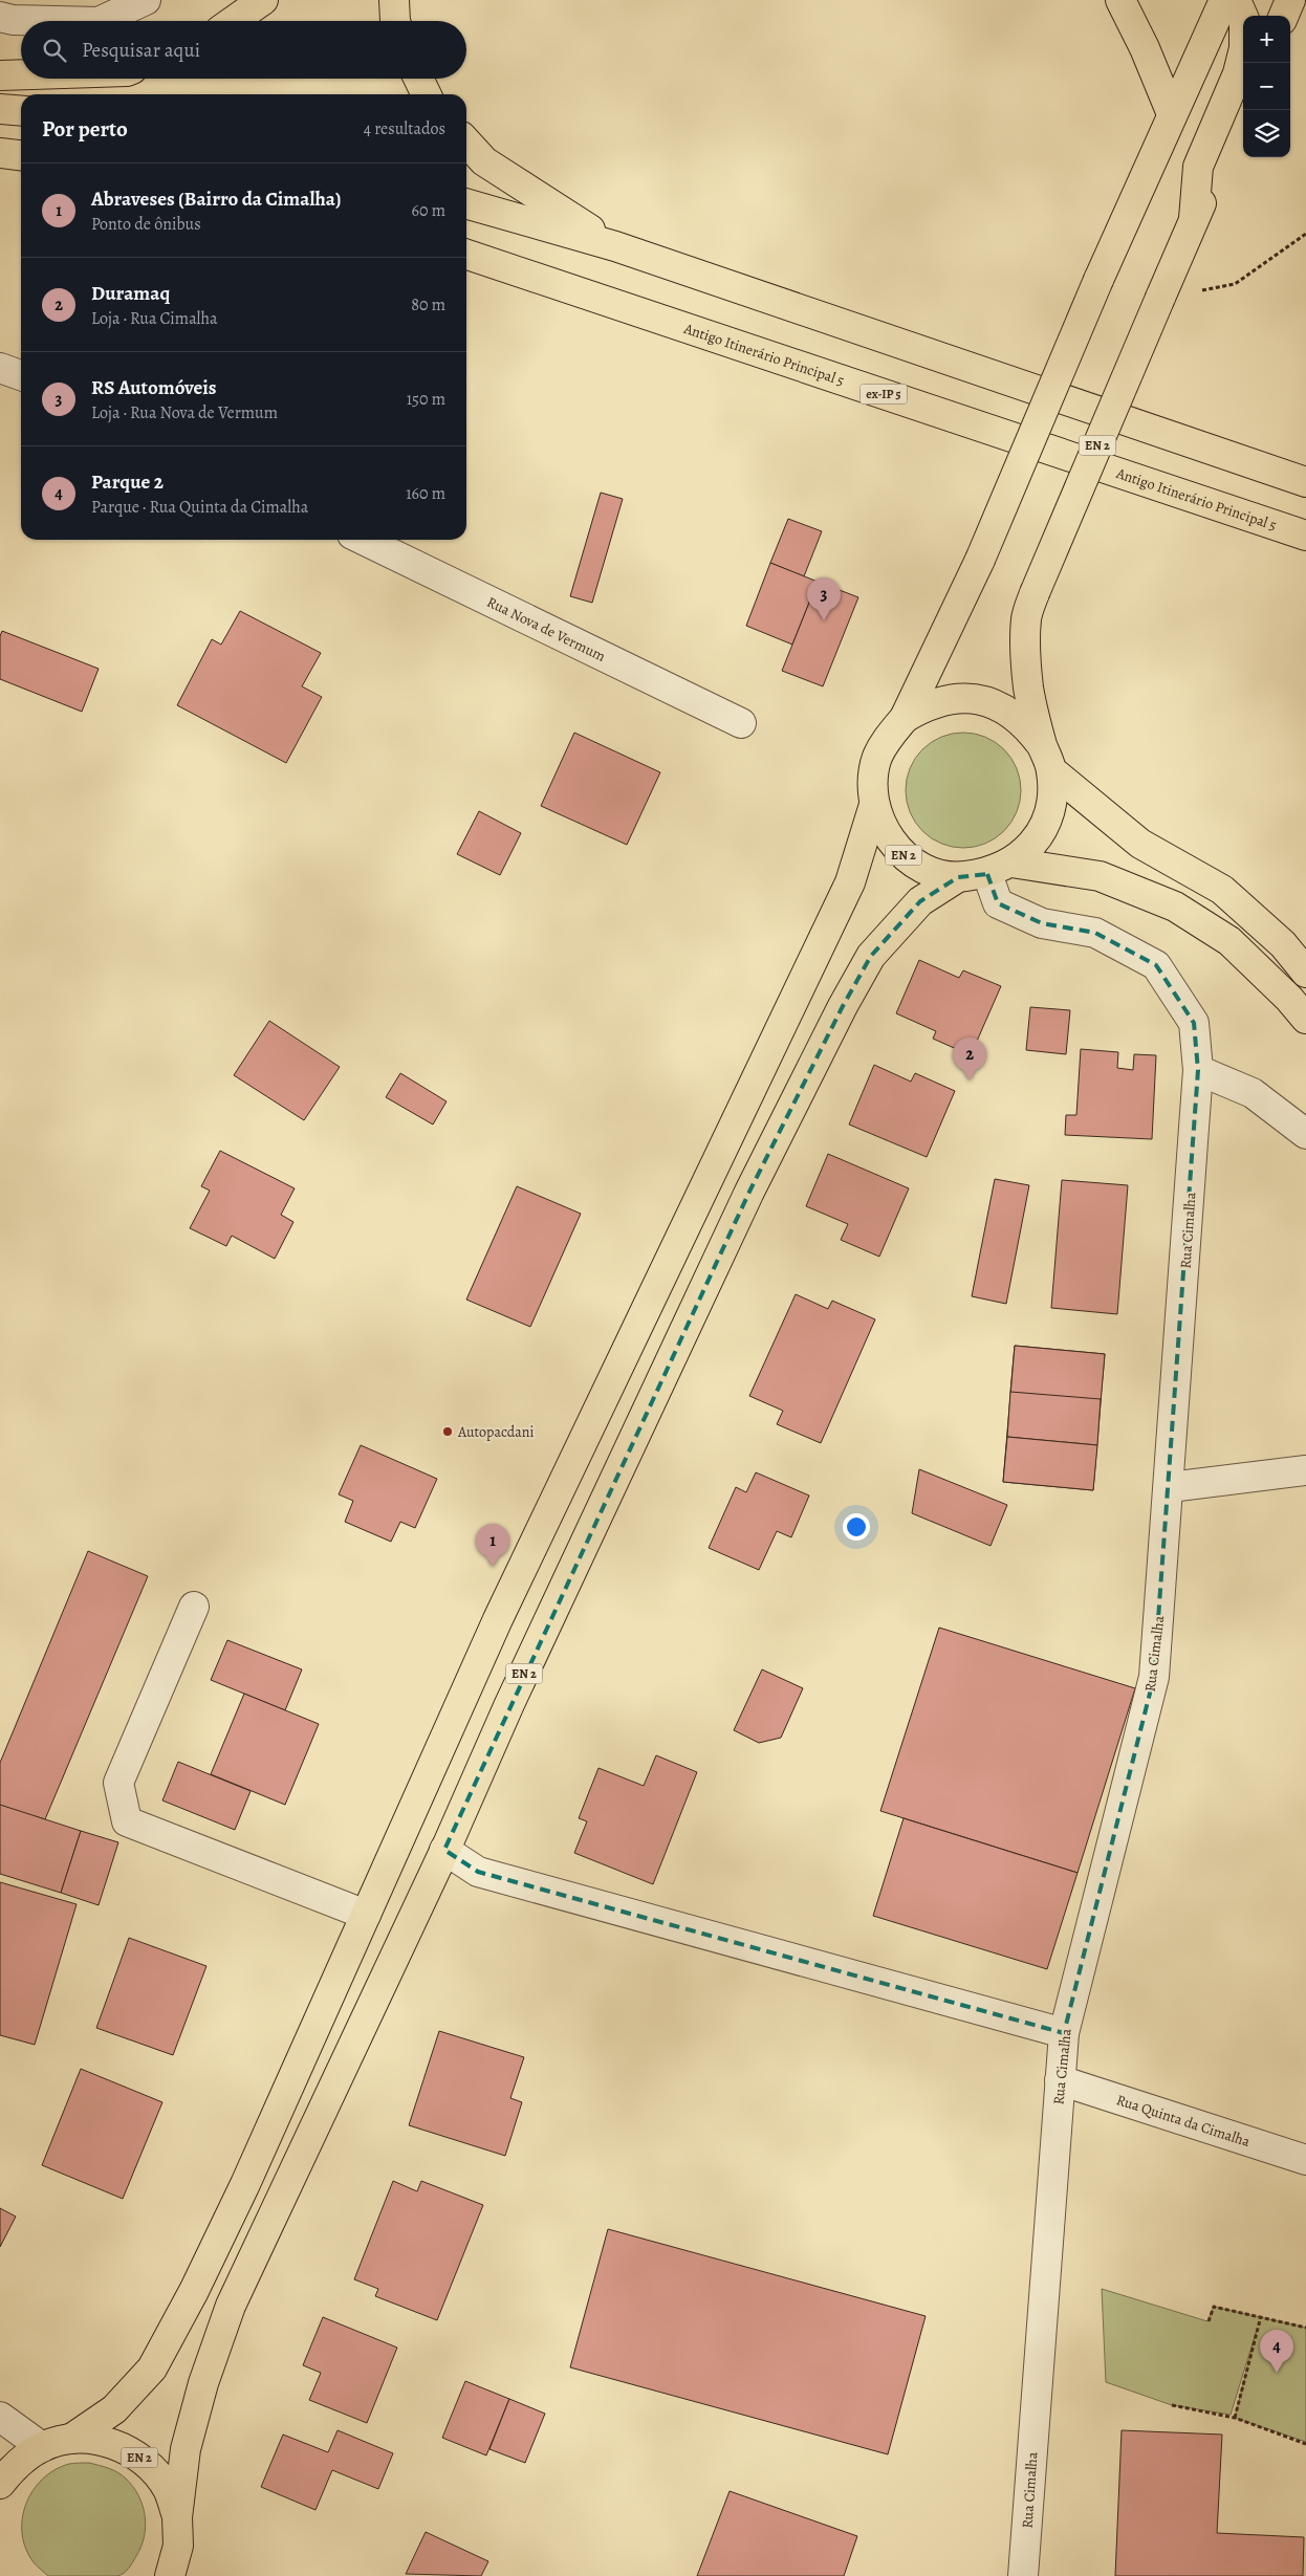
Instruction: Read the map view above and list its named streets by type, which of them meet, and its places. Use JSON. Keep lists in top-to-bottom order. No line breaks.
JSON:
{"streets":{"main road":["Antigo Itinerário Principal 5","ex-IP 5","EN 2"],"street":["Rua Nova de Vermum","Rua Cimalha","Rua Quinta da Cimalha"]},"crossings":[["EN 2","Rua Cimalha"],["Rua Cimalha","Rua Quinta da Cimalha"]],"places":["Autopacdani"],"page":{"map_buttons":["+","−"],"search":"Pesquisar aqui","heading":["Por perto","4 resultados"],"list":[{"mark":"1","name":"Abraveses (Bairro da Cimalha)","note":"Ponto de ônibus","value":"60 m"},{"mark":"2","name":"Duramaq","note":"Loja · Rua Cimalha","value":"80 m"},{"mark":"3","name":"RS Automóveis","note":"Loja · Rua Nova de Vermum","value":"150 m"},{"mark":"4","name":"Parque 2","note":"Parque · Rua Quinta da Cimalha","value":"160 m"}],"pins":["3","2","1","4"]}}
